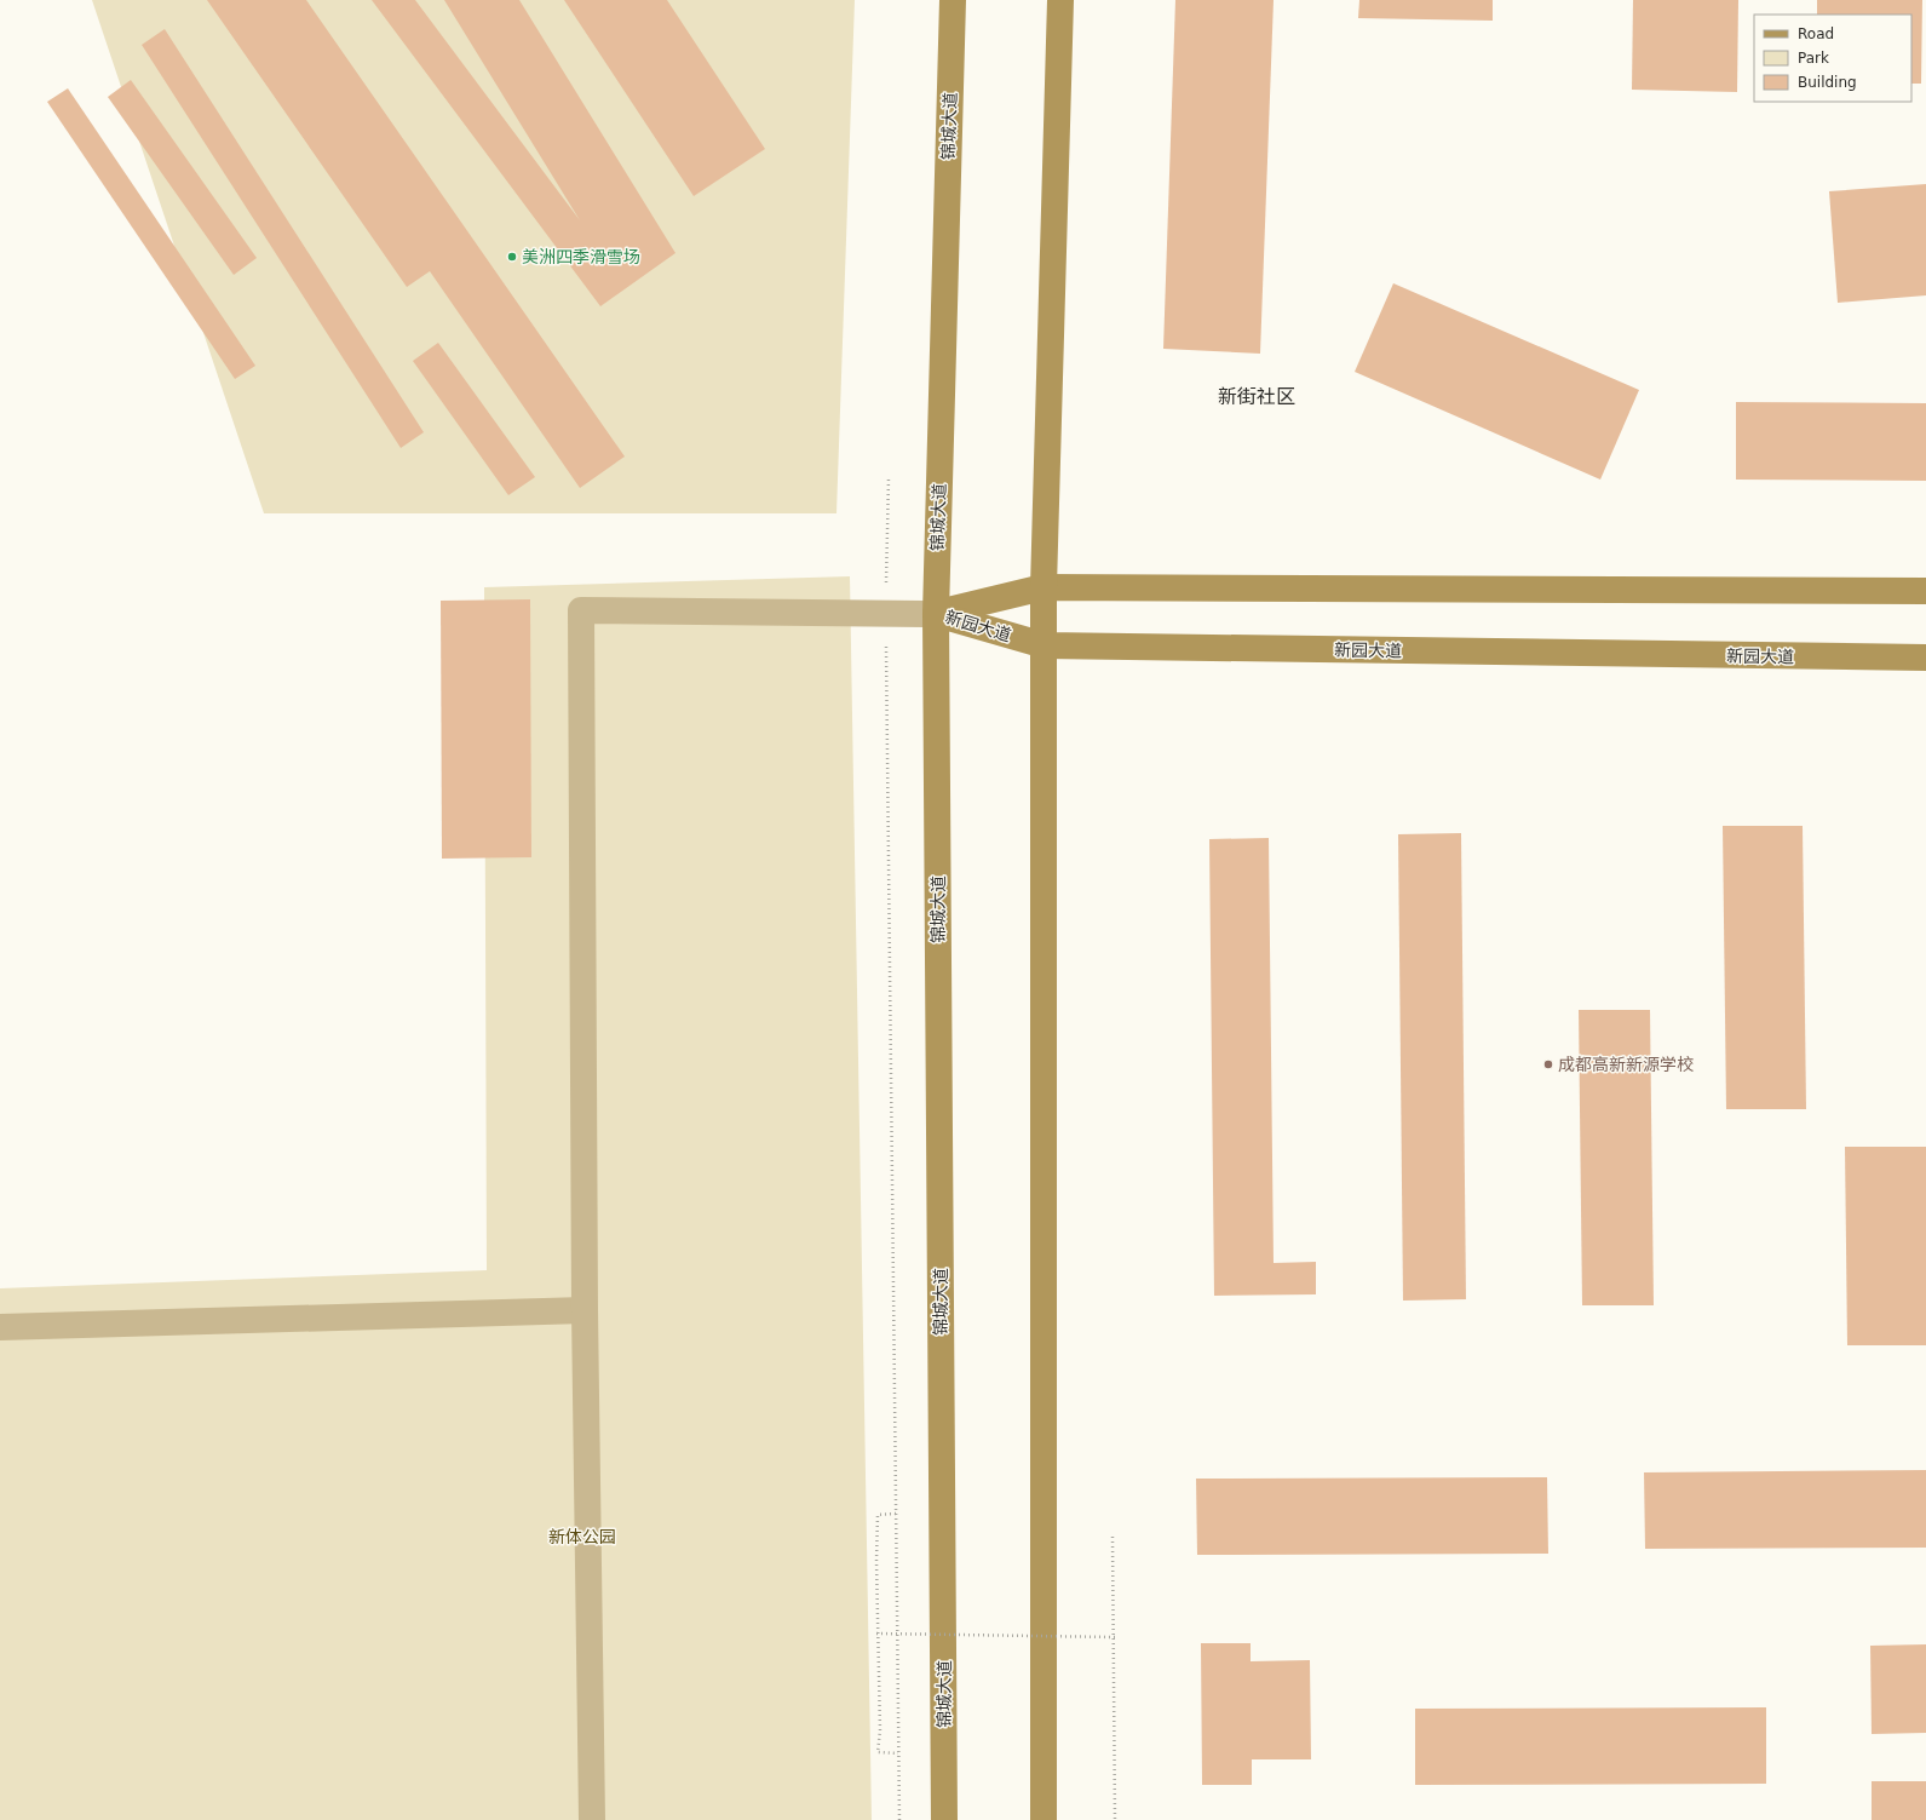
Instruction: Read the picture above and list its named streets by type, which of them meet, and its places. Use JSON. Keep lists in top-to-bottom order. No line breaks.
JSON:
{"streets":{"main road":["锦城大道","新园大道"]},"crossings":[["锦城大道","新园大道"]],"districts":["新街社区"],"parks":["新体公园"],"places":["美洲四季滑雪场","成都高新新源学校"],"legend":["Road","Park","Building"]}
